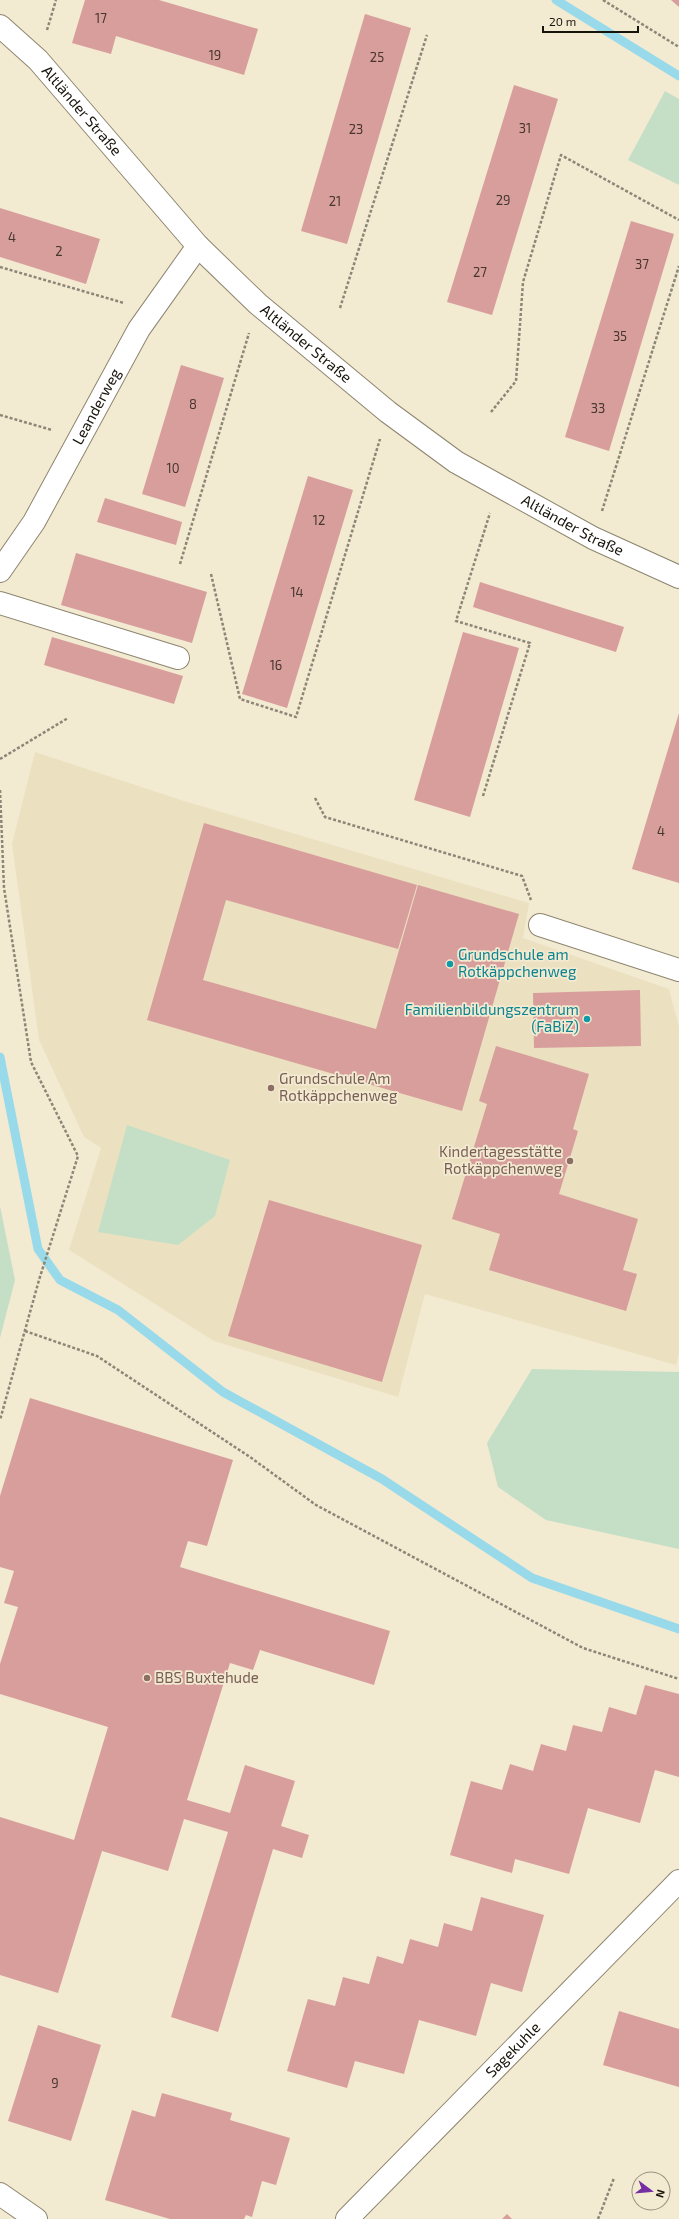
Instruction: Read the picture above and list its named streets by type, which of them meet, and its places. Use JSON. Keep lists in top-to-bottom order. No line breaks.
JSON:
{"streets":{"street":["Altländer Straße","Leanderweg","Sagekuhle"]},"crossings":[["Altländer Straße","Leanderweg"]],"places":["Grundschule am Rotkäppchenweg","Familienbildungszentrum (FaBiZ)","Grundschule Am Rotkäppchenweg","Kindertagesstätte Rotkäppchenweg","BBS Buxtehude"],"house_numbers":["17","19","25","31","23","29","21","4","2","37","27","35","8","33","10","12","14","16","4","9"],"scale_bar":"20 m","north":"right"}
